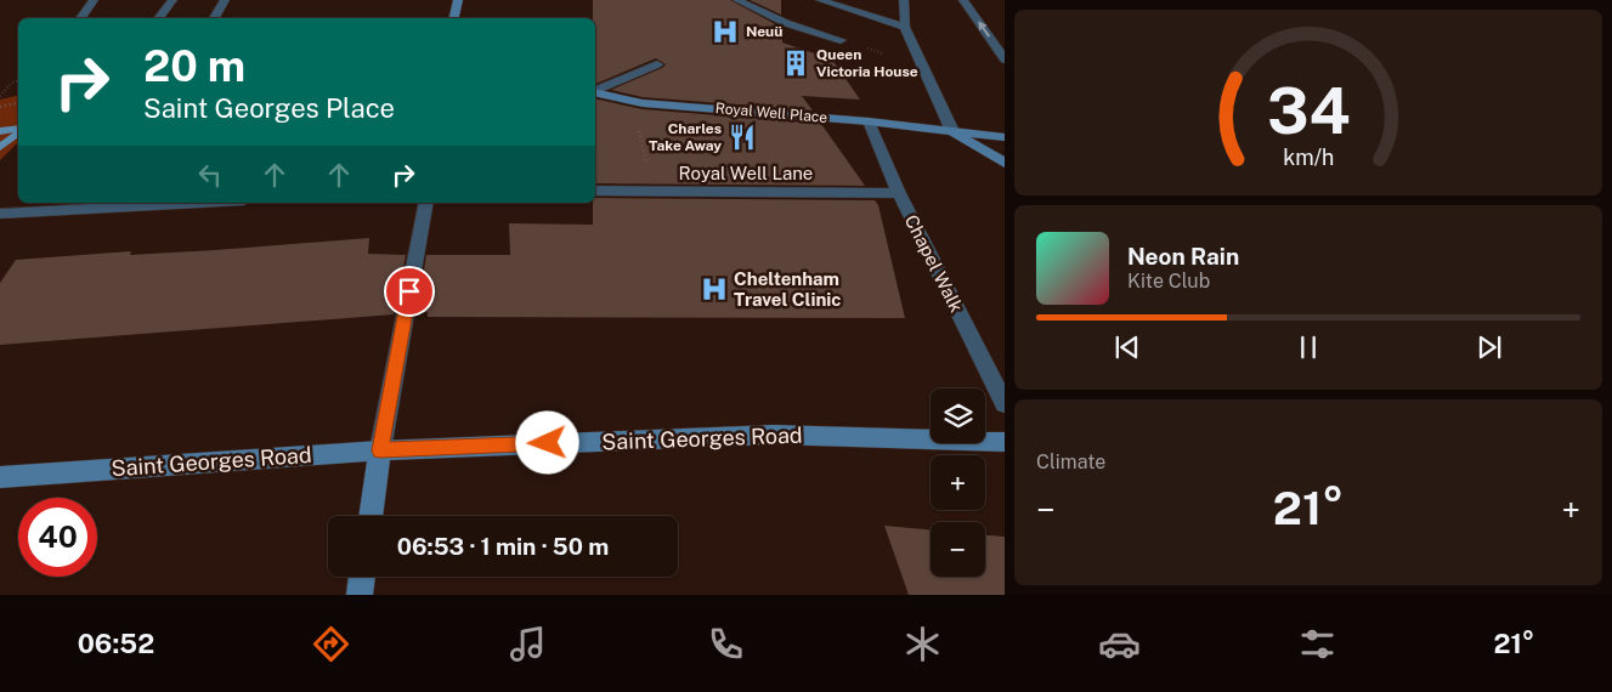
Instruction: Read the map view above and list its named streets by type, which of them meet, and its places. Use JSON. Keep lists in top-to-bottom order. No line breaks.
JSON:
{"streets":{"street":["Royal Well Place","Royal Well Lane","Chapel Walk","Saint Georges Road"]},"crossings":[["Royal Well Place","Chapel Walk"],["Royal Well Lane","Chapel Walk"]],"places":{"hospital":["Neuü","Cheltenham Travel Clinic"],"building":["Queen Victoria House"],"restaurant":["Charles Take Away"]},"page":{"turn":["20 m","Saint Georges Place"],"song":["Neon Rain","Kite Club"],"map_buttons":["+","−"],"tile":"Climate","heat":["−","21°","+"],"limit":"40","trip":"06:53 · 1 min · 50 m","tabs":["06:52","21°"],"gauge":["34","km/h"]}}
